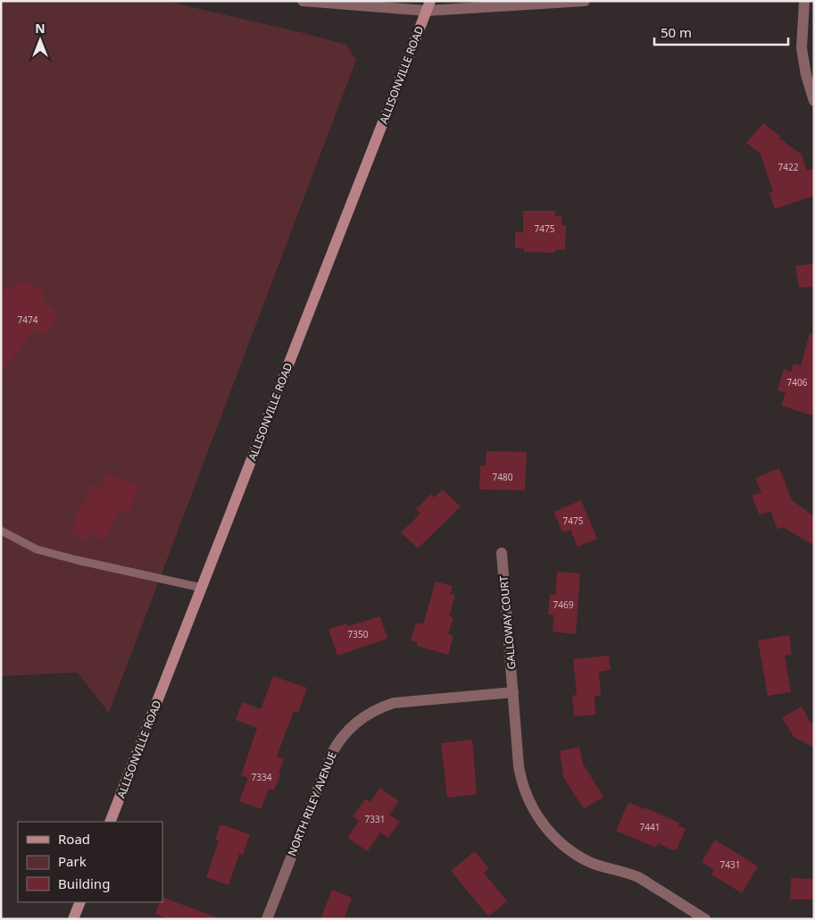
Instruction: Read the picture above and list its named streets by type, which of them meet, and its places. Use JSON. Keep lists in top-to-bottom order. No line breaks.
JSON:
{"streets":{"main road":["ALLISONVILLE ROAD"],"street":["GALLOWAY COURT","NORTH RILEY AVENUE"]},"crossings":[["GALLOWAY COURT","NORTH RILEY AVENUE"]],"house_numbers":["7422","7475","7474","7406","7480","7475","7469","7350","7334","7331","7441","7431"],"legend":["Road","Park","Building"],"scale_bar":"50 m","north":"top"}
